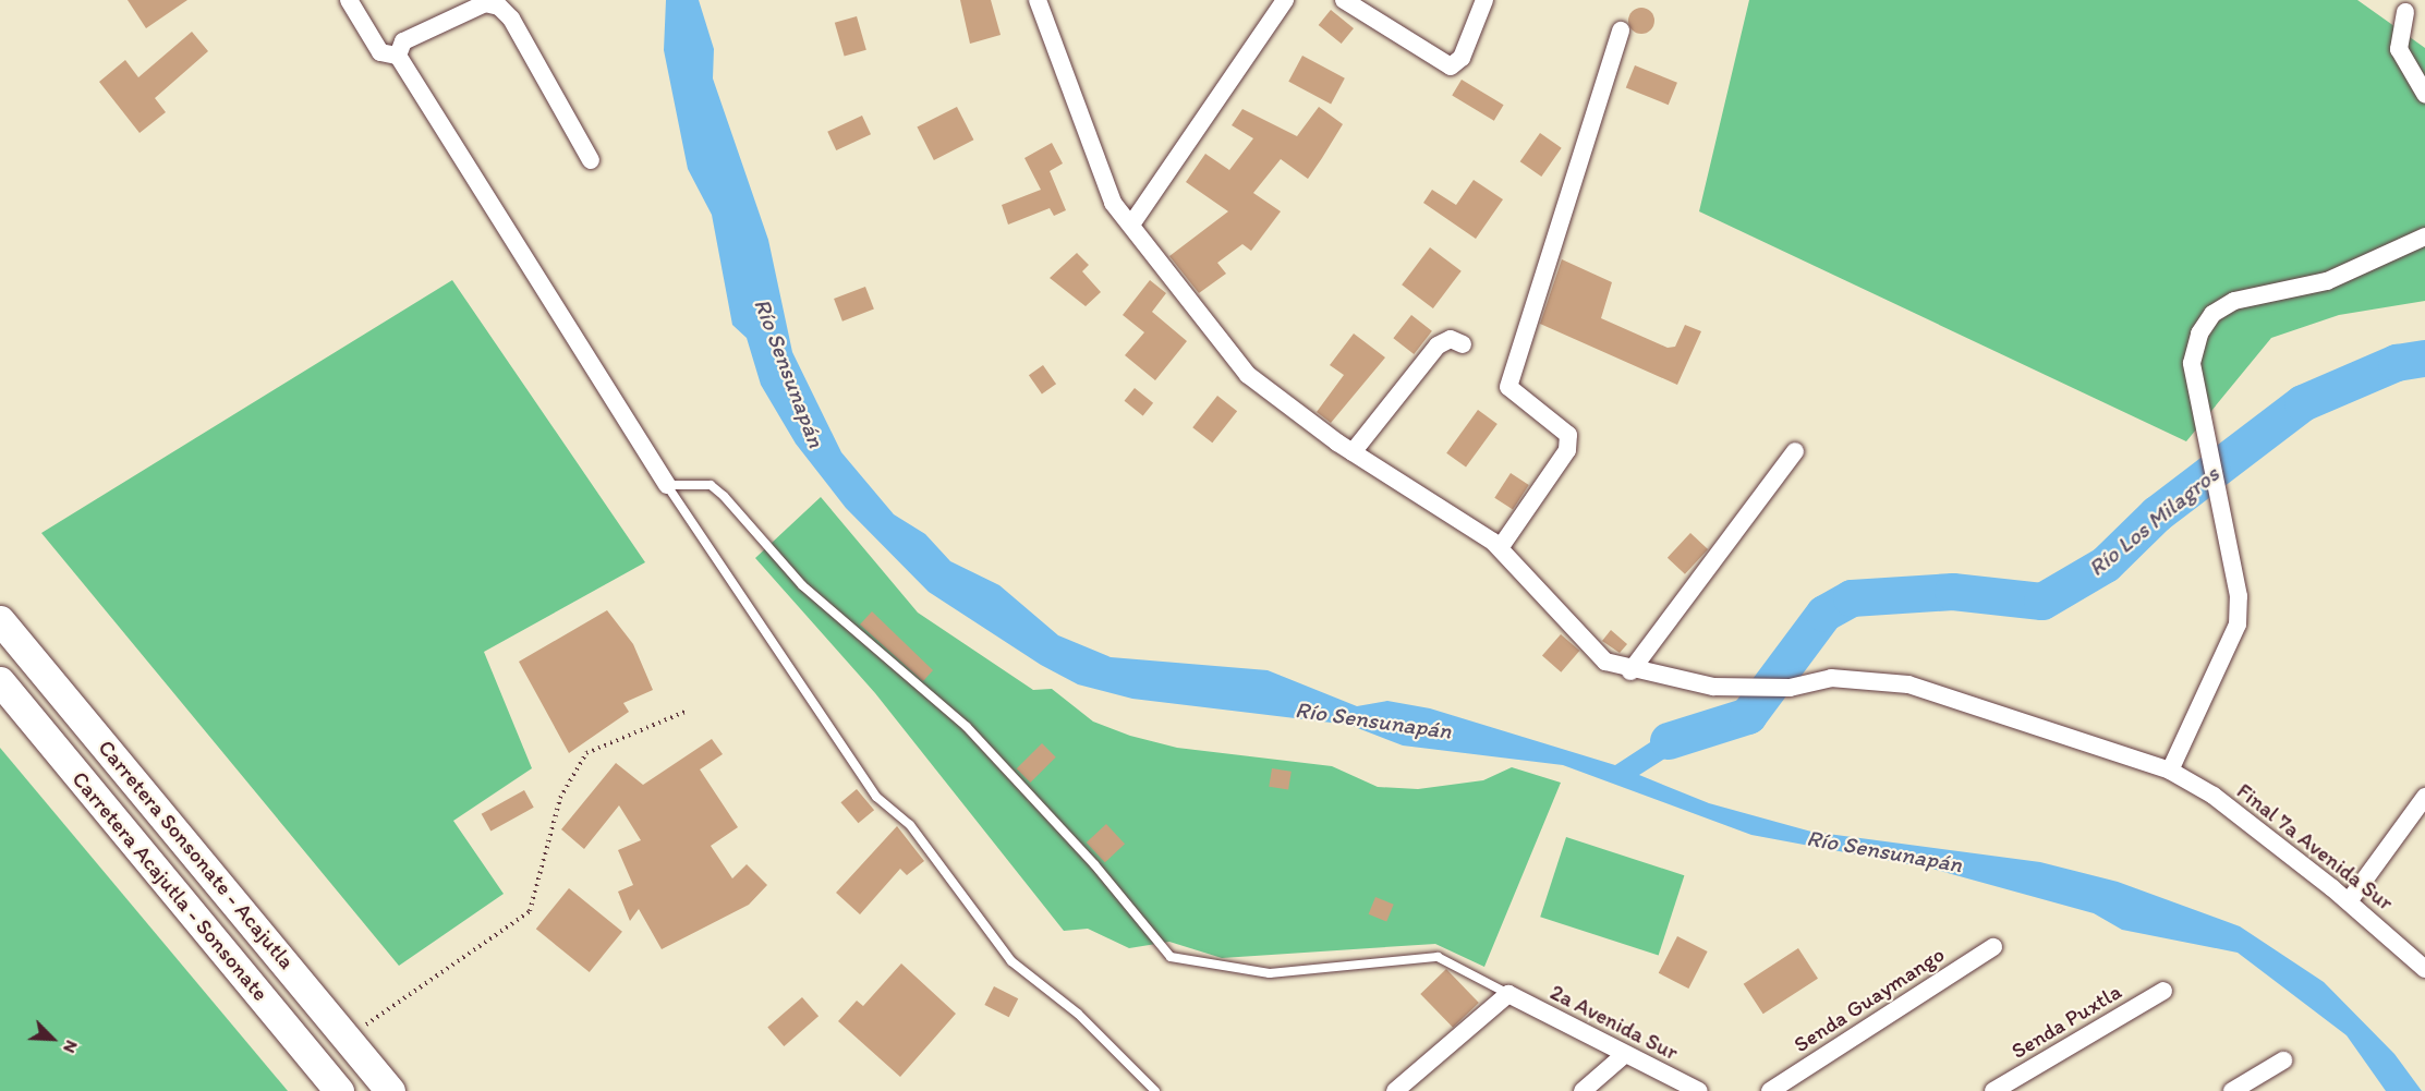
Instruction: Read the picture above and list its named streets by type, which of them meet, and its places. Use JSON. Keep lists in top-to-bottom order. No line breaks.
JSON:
{"streets":{"highway":["Carretera Sonsonate - Acajutla","Carretera Acajutla - Sonsonate"],"street":["Final 7a Avenida Sur","Senda Guaymango","Senda Puxtla","2a Avenida Sur"]},"water":["Río Sensunapán","Río Los Milagros"],"north":"bottom right"}
